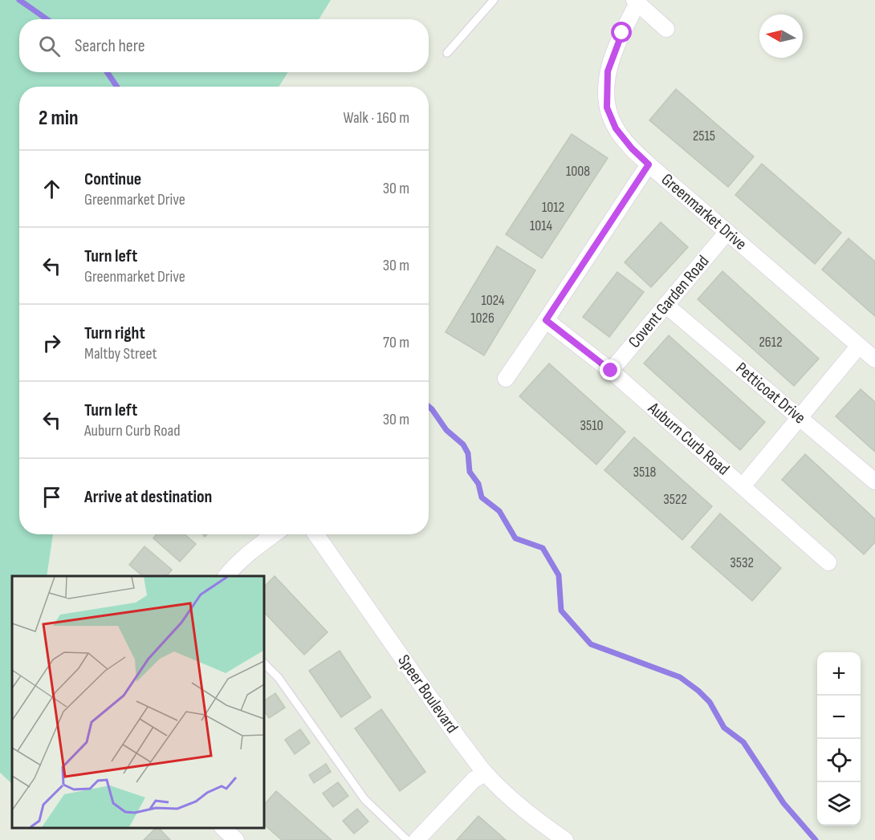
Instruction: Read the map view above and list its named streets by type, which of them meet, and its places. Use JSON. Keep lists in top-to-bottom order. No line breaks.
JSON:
{"streets":{"street":["Greenmarket Drive","Covent Garden Road","Petticoat Drive","Auburn Curb Road","Speer Boulevard"]},"crossings":[["Greenmarket Drive","Covent Garden Road"],["Covent Garden Road","Petticoat Drive"],["Covent Garden Road","Auburn Curb Road"]],"house_numbers":["2515","1008","1012","1014","1024","1026","2612","3510","3518","3522","3532"],"north":"left","page":{"search":"Search here","heading":["2 min","Walk · 160 m"],"list":[["Continue","Greenmarket Drive","30 m"],["Turn left","Greenmarket Drive","30 m"],["Turn right","Maltby Street","70 m"],["Turn left","Auburn Curb Road","30 m"],"Arrive at destination"],"map_buttons":["+","−"]}}
